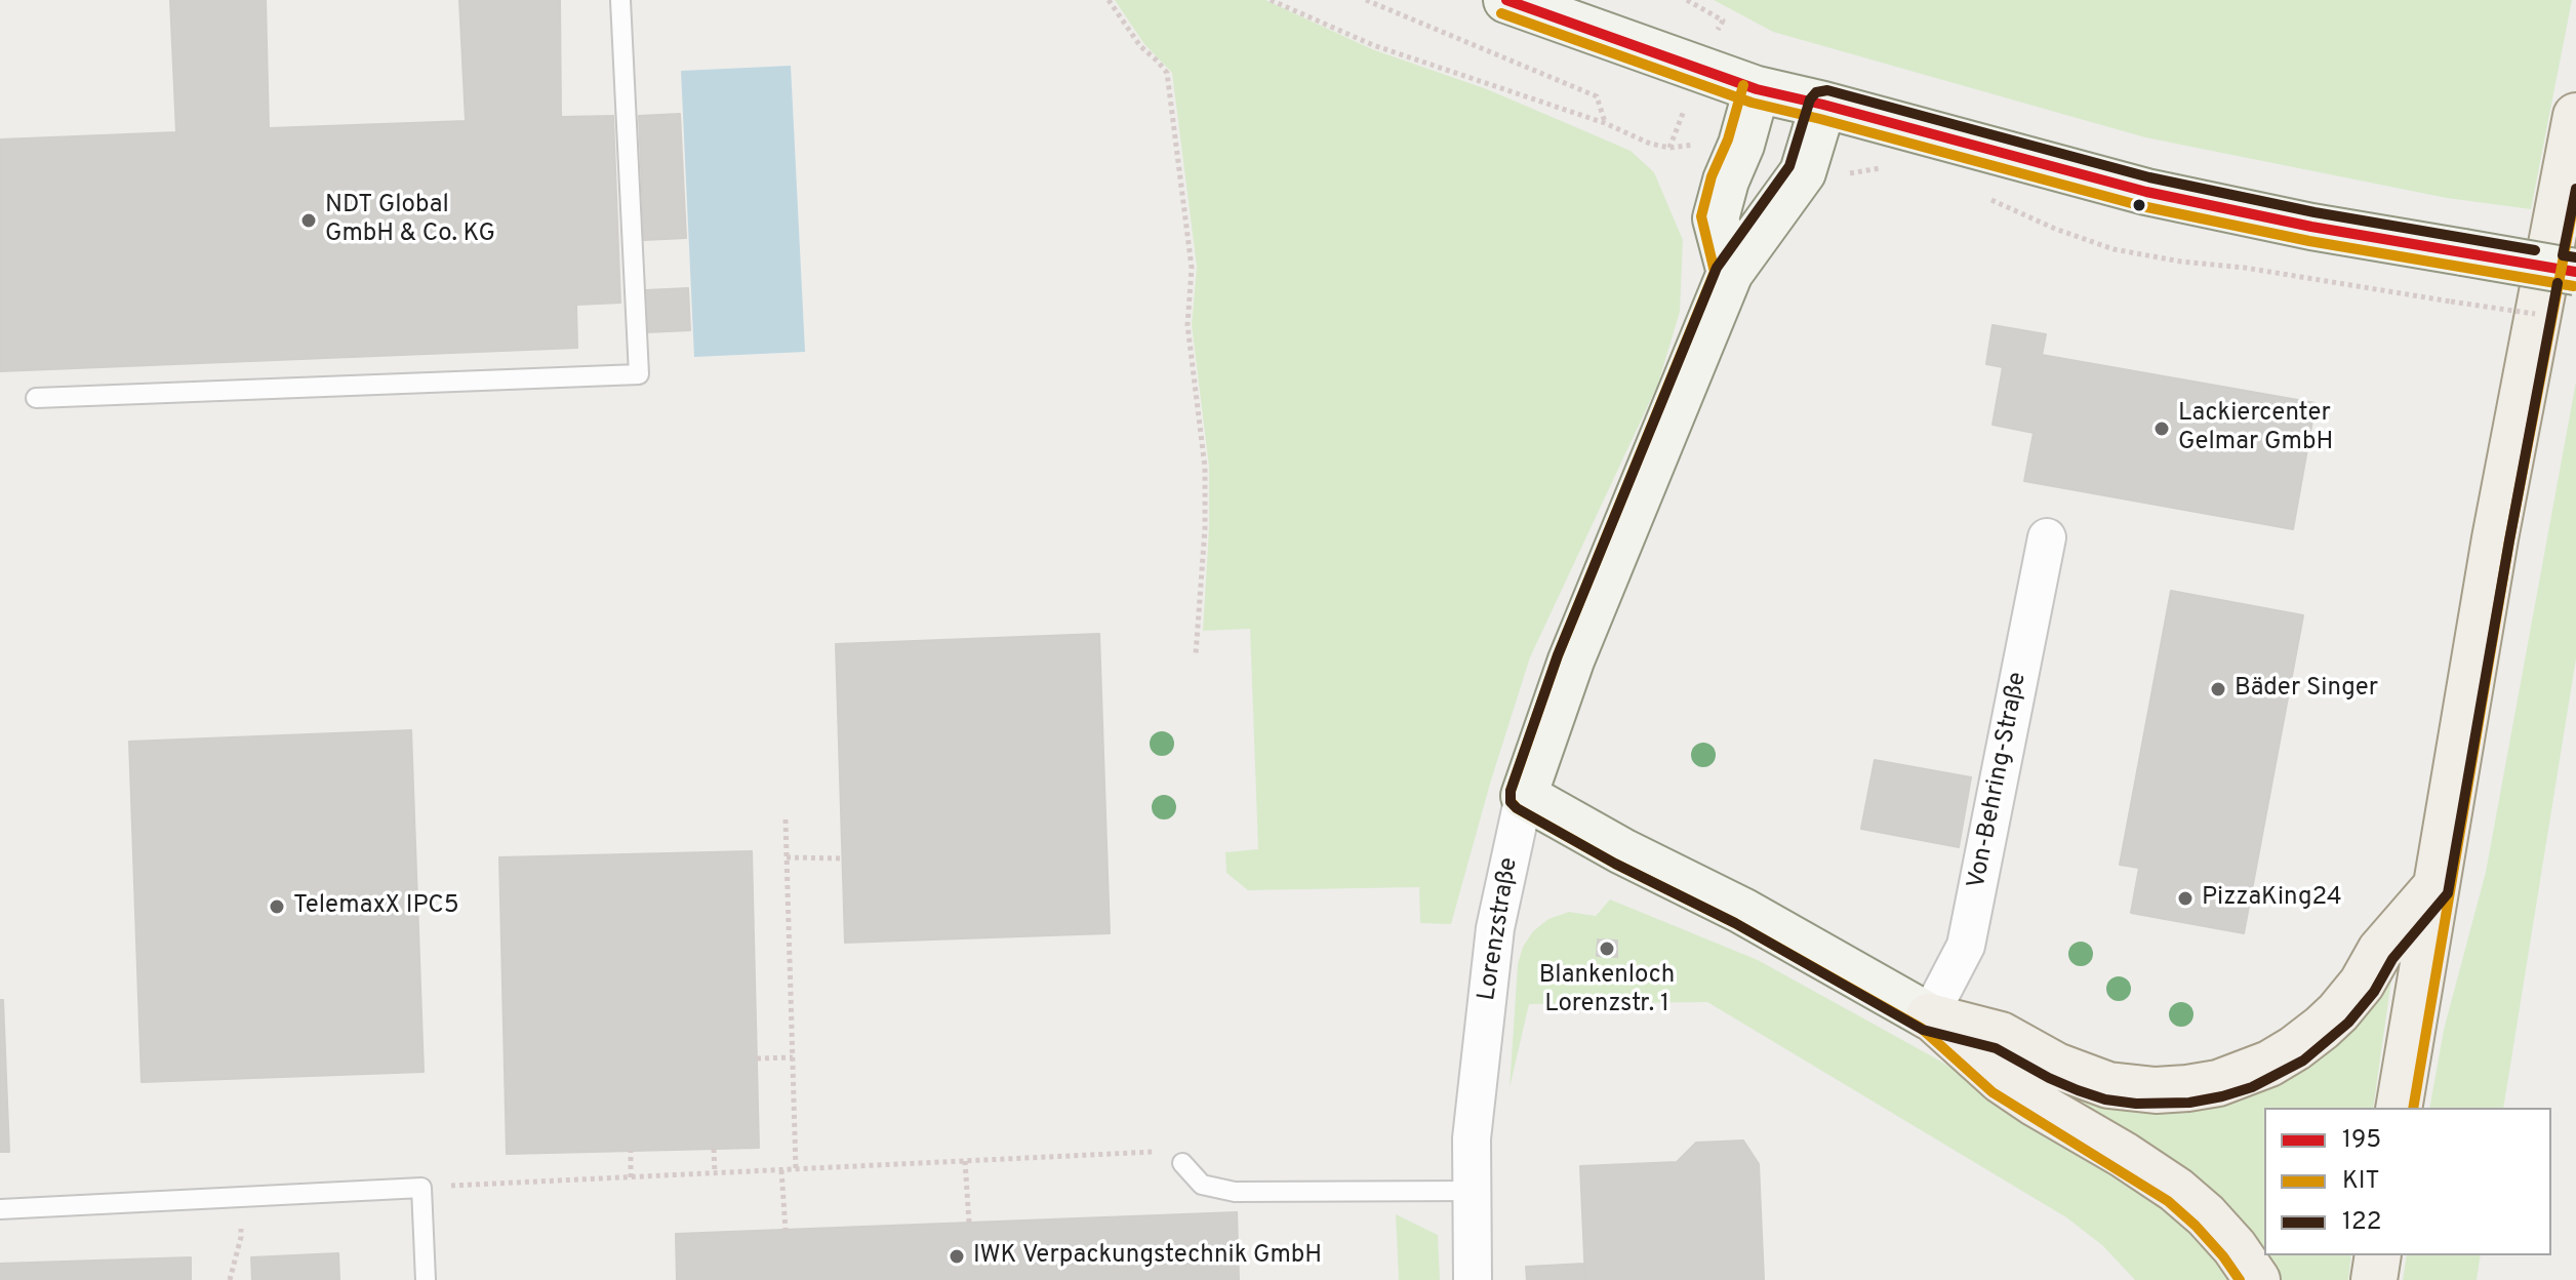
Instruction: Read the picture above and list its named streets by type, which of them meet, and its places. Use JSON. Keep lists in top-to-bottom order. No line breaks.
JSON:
{"streets":{"main road":["Lorenzstraße"],"street":["Von-Behring-Straße"]},"places":["NDT Global GmbH & Co. KG","Lackiercenter Gelmar GmbH","Bäder Singer","PizzaKing24","TelemaxX IPC5","Blankenloch Lorenzstr. 1","IWK Verpackungstechnik GmbH"],"lines":["transit line 195","transit line KIT","transit line 122"],"legend":["195","KIT","122"]}
